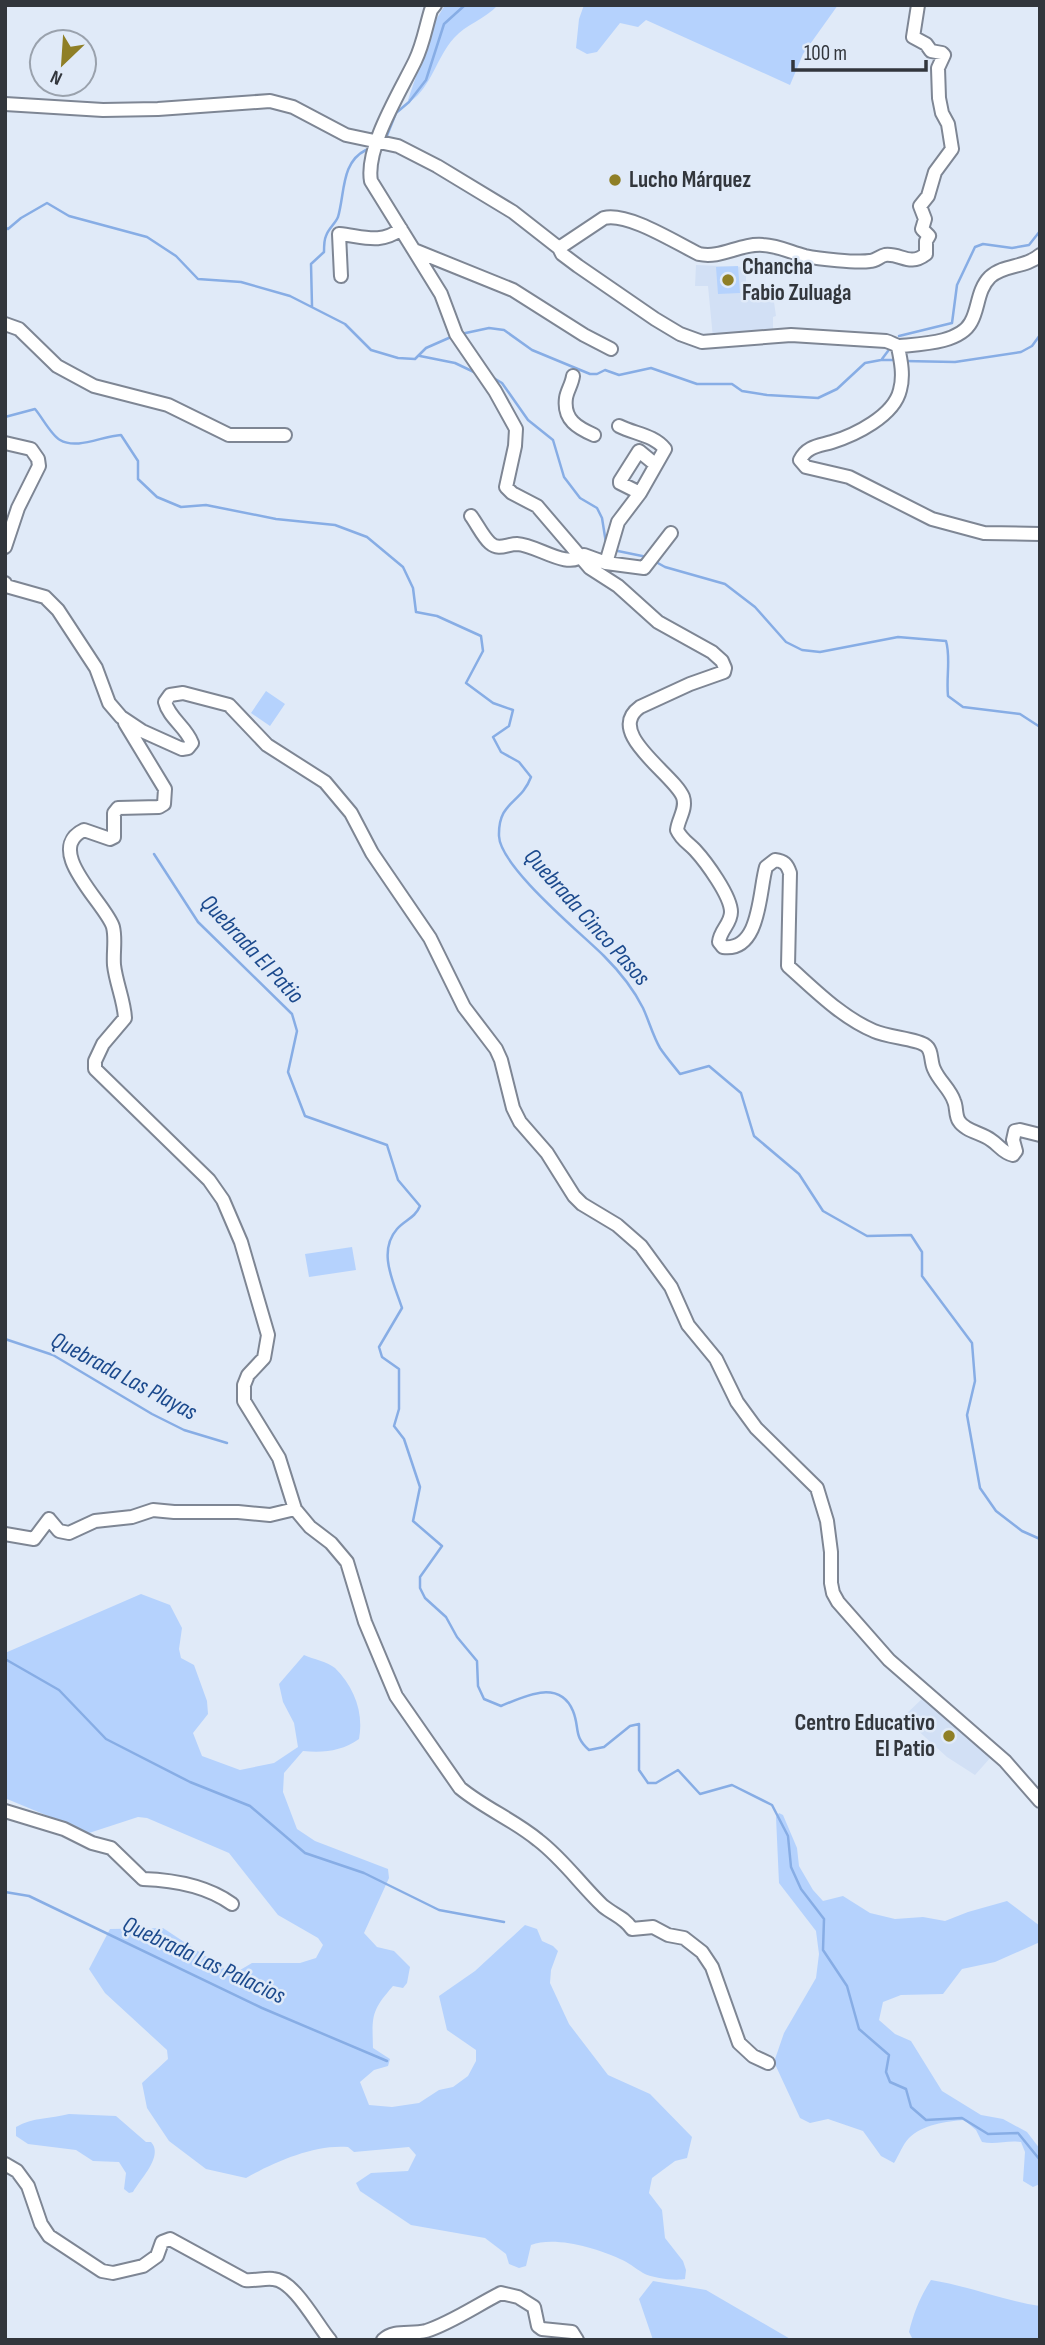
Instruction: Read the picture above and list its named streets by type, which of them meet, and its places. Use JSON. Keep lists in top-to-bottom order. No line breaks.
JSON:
{"water":["Quebrada Cinco Pasos","Quebrada El Patio","Quebrada Las Playas","Quebrada Las Palacios"],"places":["Lucho Márquez","Chancha Fabio Zuluaga","Centro Educativo El Patio"],"scale_bar":"100 m","north":"bottom left"}
